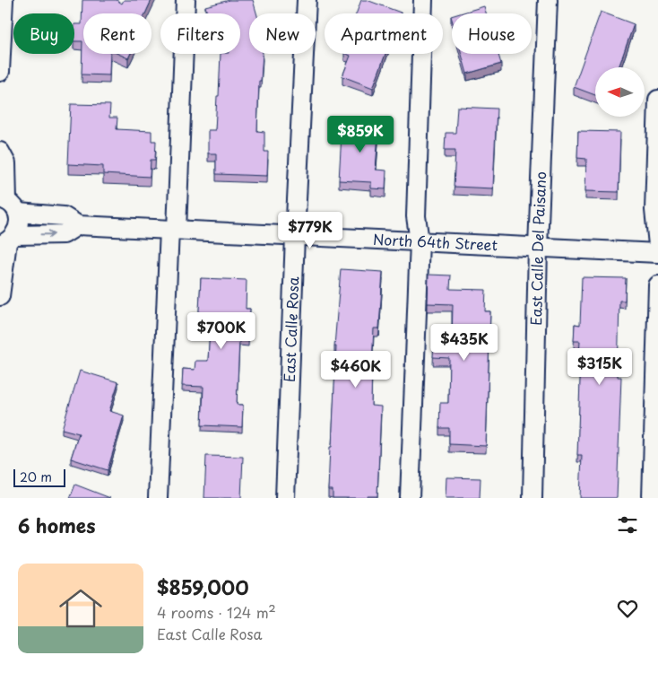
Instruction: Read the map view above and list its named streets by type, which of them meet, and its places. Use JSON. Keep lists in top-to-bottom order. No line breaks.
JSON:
{"streets":{"street":["North 64th Street","East Calle Del Paisano","East Calle Rosa"]},"crossings":[["North 64th Street","East Calle Del Paisano"],["North 64th Street","East Calle Rosa"]],"scale_bar":"20 m","north":"left","page":{"chip":["Buy","Rent","Filters","New","Apartment","House"],"price":["$859K","$779K","$700K","$435K","$315K","$460K"],"scale":"20 m","heading":"6 homes","list":[{"name":"$859,000","note":"4 rooms · 124 m² · East Calle Rosa"}]}}
